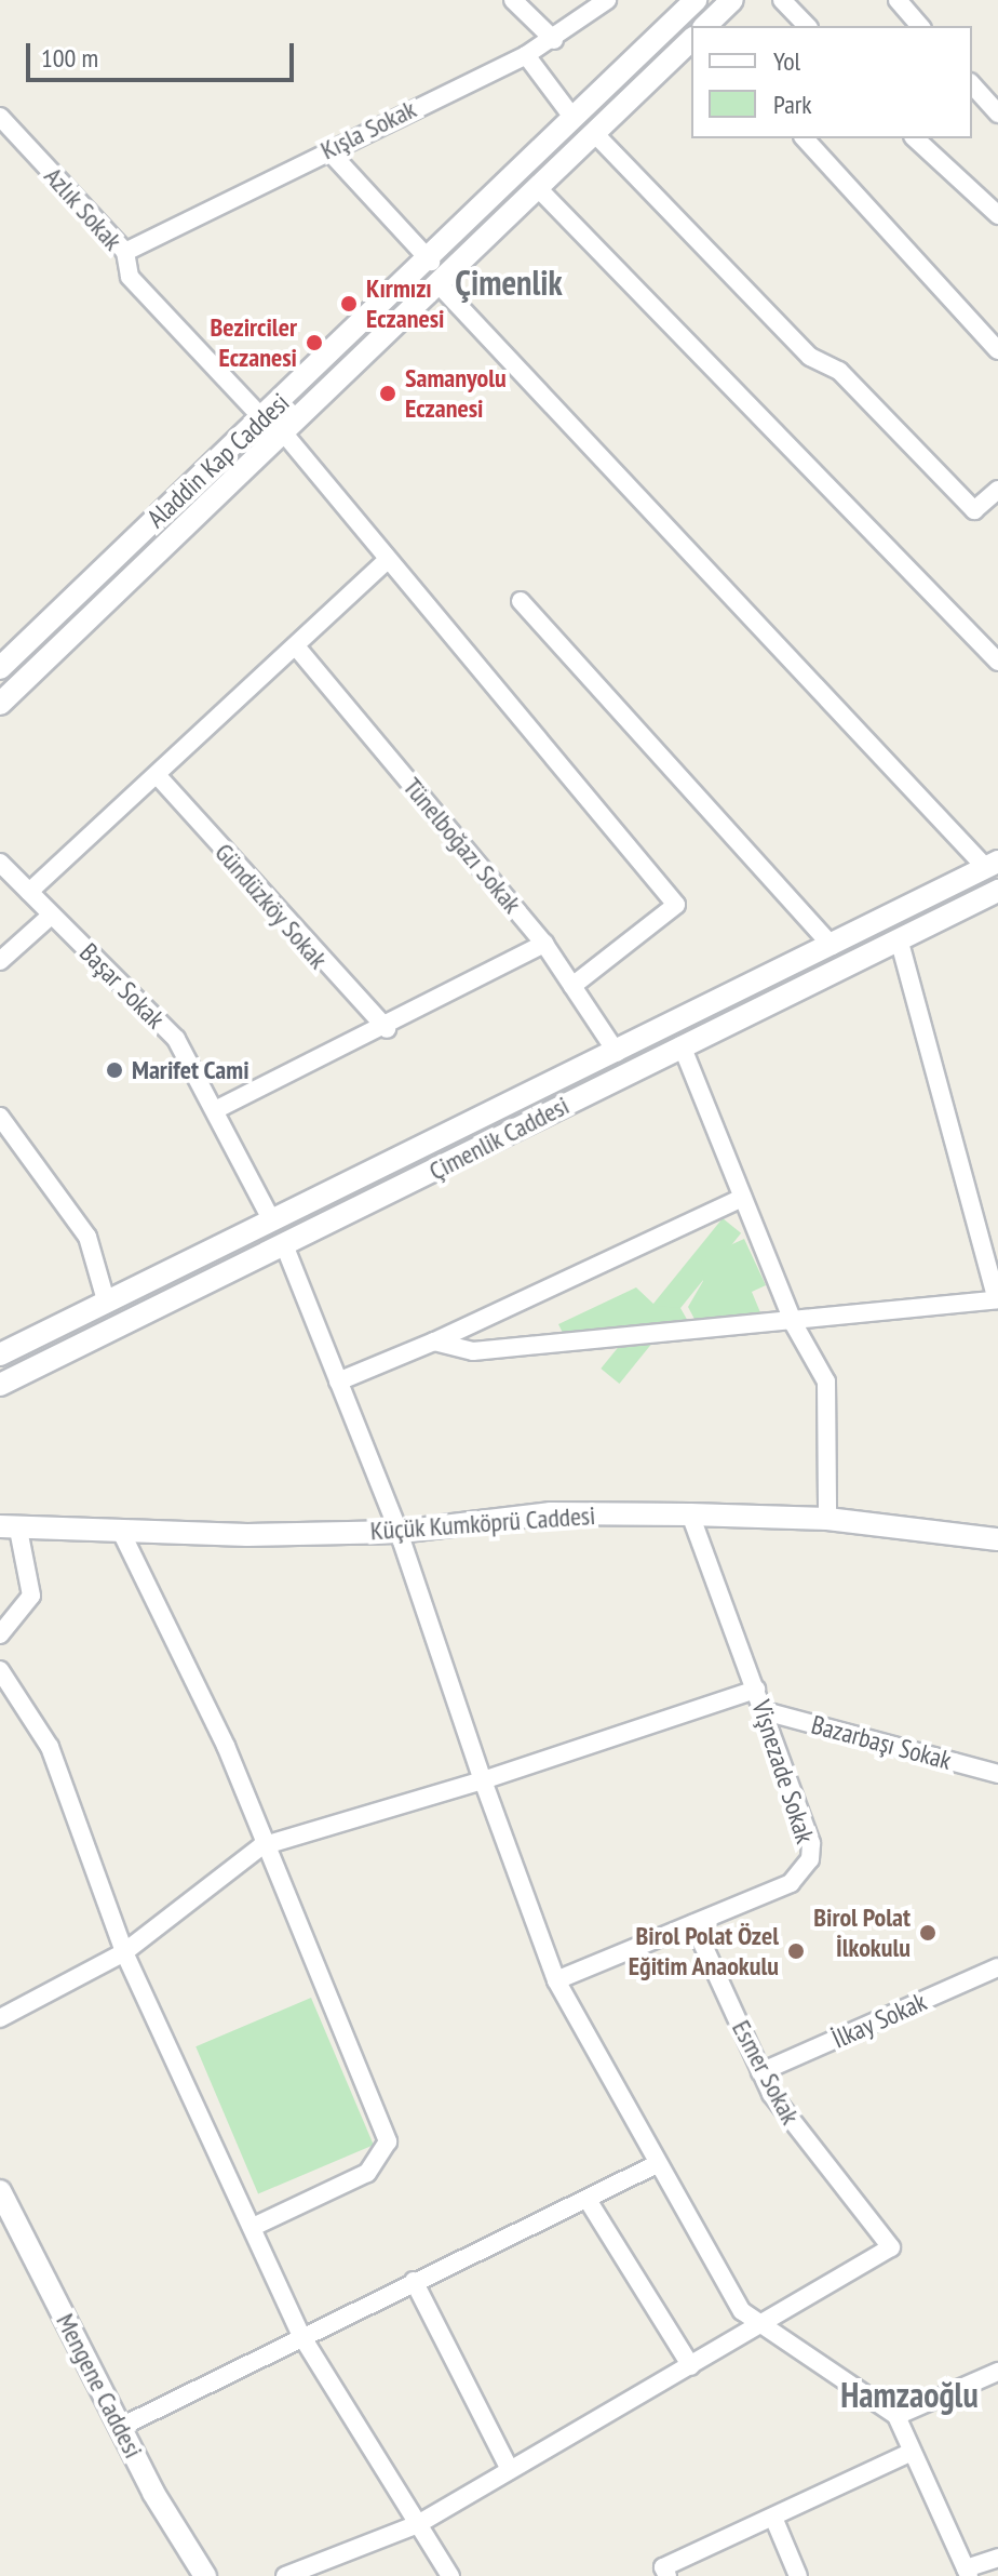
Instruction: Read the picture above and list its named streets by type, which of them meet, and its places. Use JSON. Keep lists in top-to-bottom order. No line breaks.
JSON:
{"streets":{"street":["Kışla Sokak","Azlık Sokak","Aladdin Kap Caddesi","Tünelboğazı Sokak","Gündüzköy Sokak","Başar Sokak","Çimenlik Caddesi","Küçük Kumköprü Caddesi","Bazarbaşı Sokak","Vişnezade Sokak","İlkay Sokak","Esmer Sokak","Mengene Caddesi"]},"crossings":[["Kışla Sokak","Azlık Sokak"],["Azlık Sokak","Aladdin Kap Caddesi"],["Tünelboğazı Sokak","Çimenlik Caddesi"],["Başar Sokak","Çimenlik Caddesi"],["Küçük Kumköprü Caddesi","Vişnezade Sokak"],["Bazarbaşı Sokak","Vişnezade Sokak"],["Vişnezade Sokak","Esmer Sokak"],["İlkay Sokak","Esmer Sokak"]],"districts":["Çimenlik","Hamzaoğlu"],"places":["Kırmızı Eczanesi","Bezirciler Eczanesi","Samanyolu Eczanesi","Marifet Cami","Birol Polat İlkokulu","Birol Polat Özel Eğitim Anaokulu"],"legend":["Yol","Park"],"scale_bar":"100 m"}
